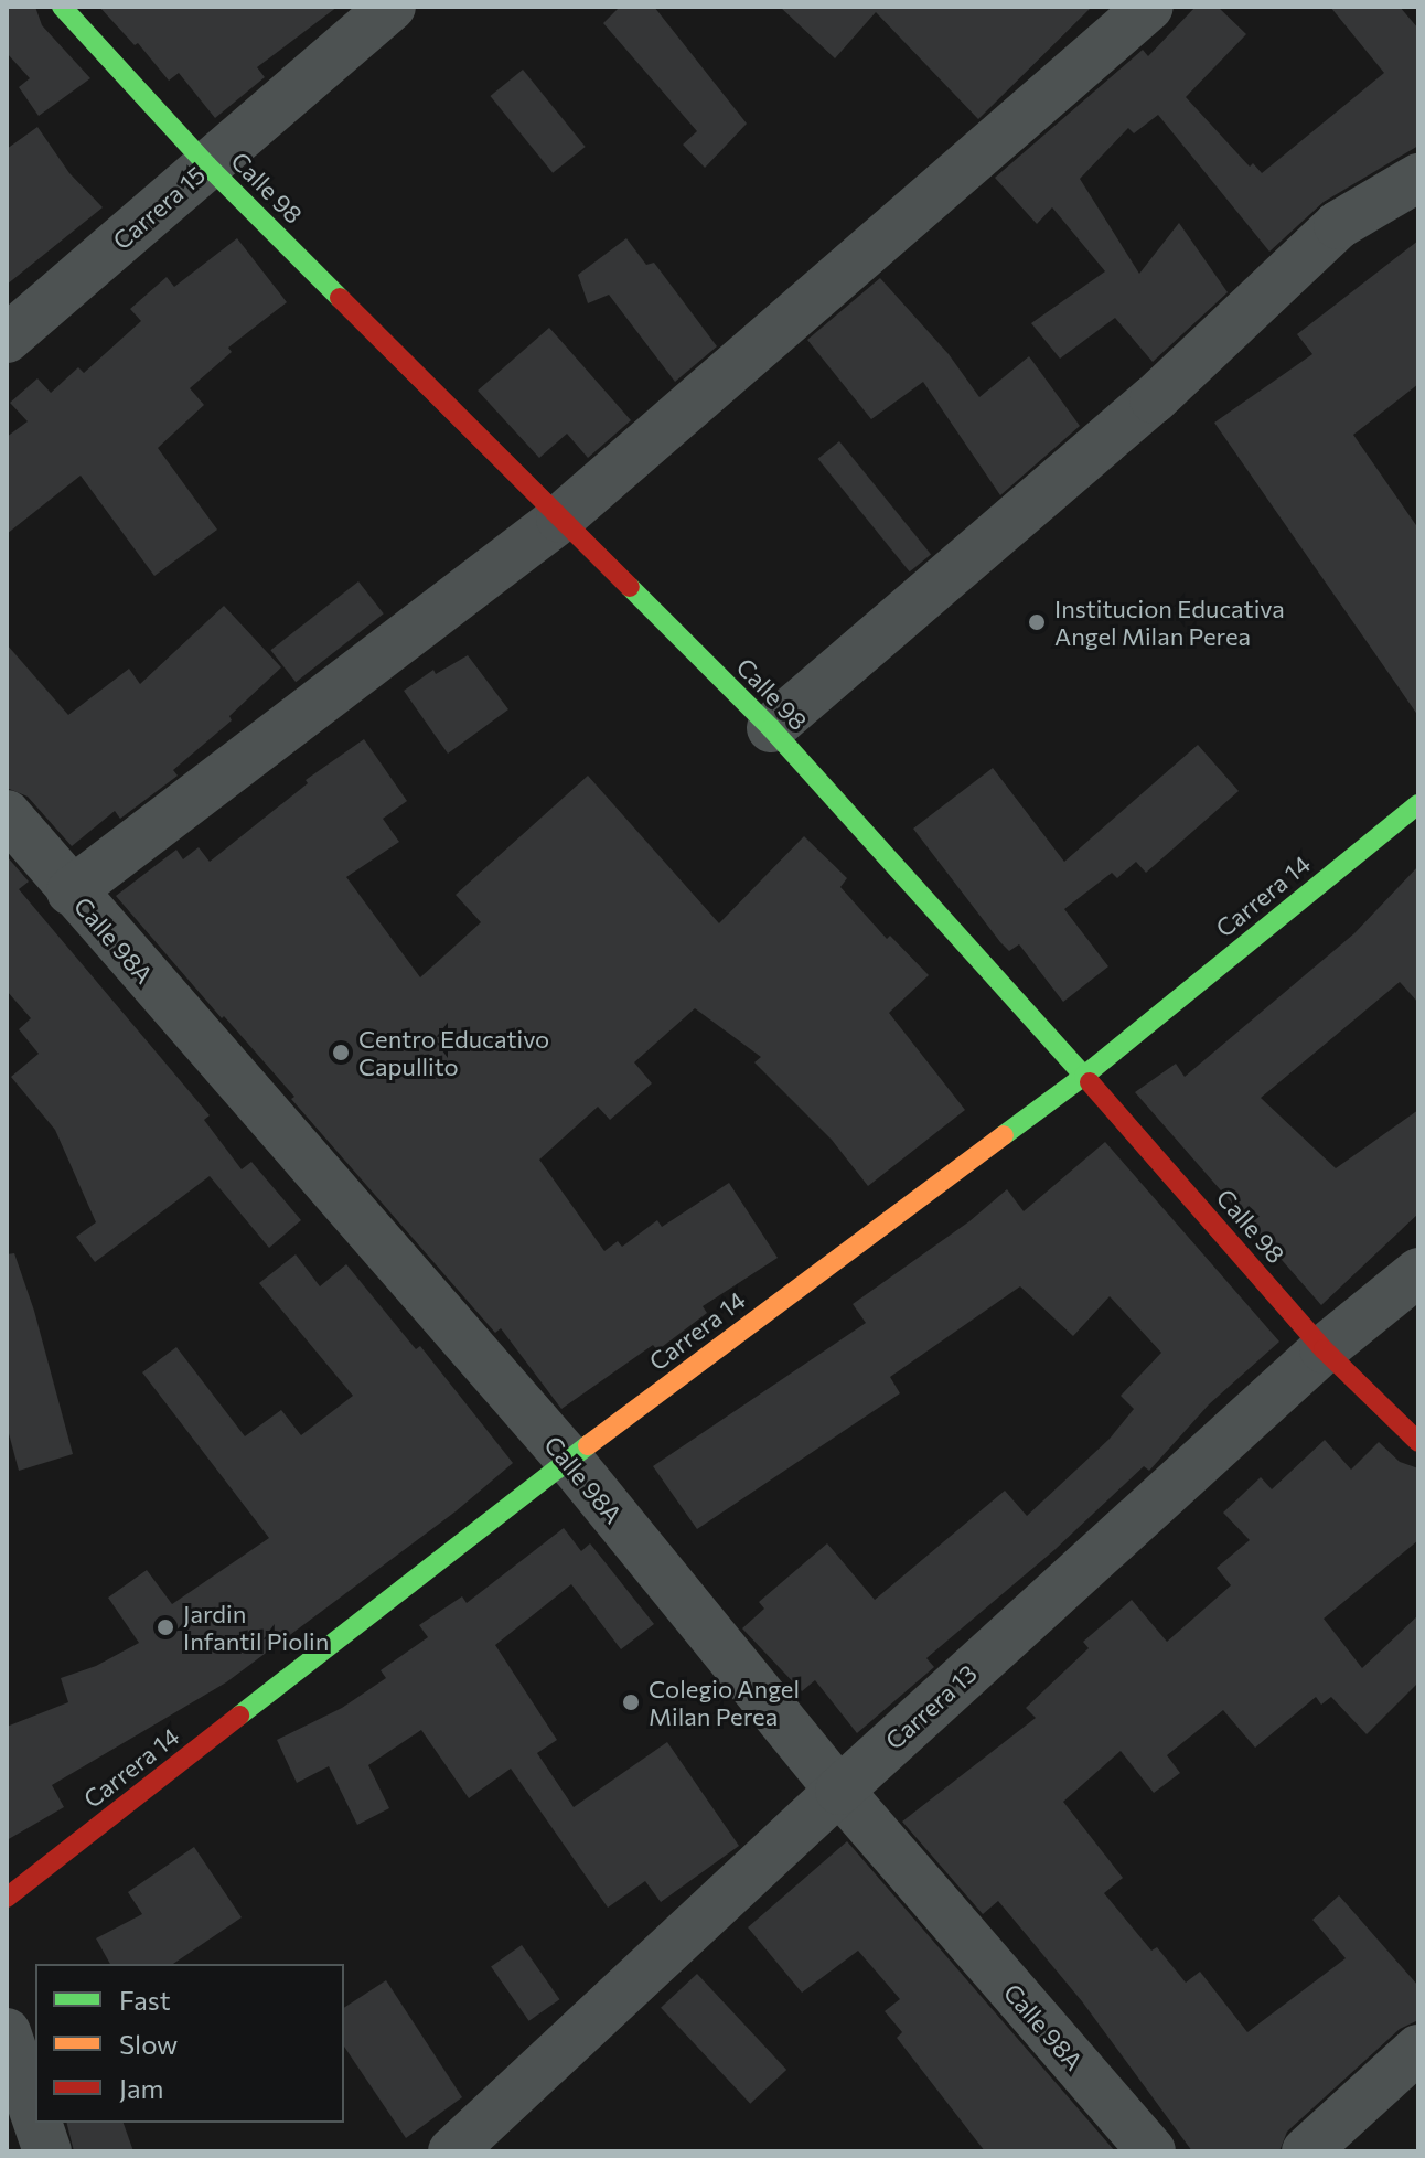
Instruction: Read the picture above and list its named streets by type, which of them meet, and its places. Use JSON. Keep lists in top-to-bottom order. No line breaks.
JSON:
{"streets":{"street":["Calle 98","Carrera 15","Carrera 14","Calle 98A","Carrera 13"]},"crossings":[["Calle 98","Carrera 15"],["Calle 98","Carrera 14"],["Calle 98","Carrera 13"],["Carrera 14","Calle 98A"],["Calle 98A","Carrera 13"]],"places":["Institucion Educativa Angel Milan Perea","Centro Educativo Capullito","Jardin Infantil Piolin","Colegio Angel Milan Perea"],"legend":["Fast","Slow","Jam"]}
